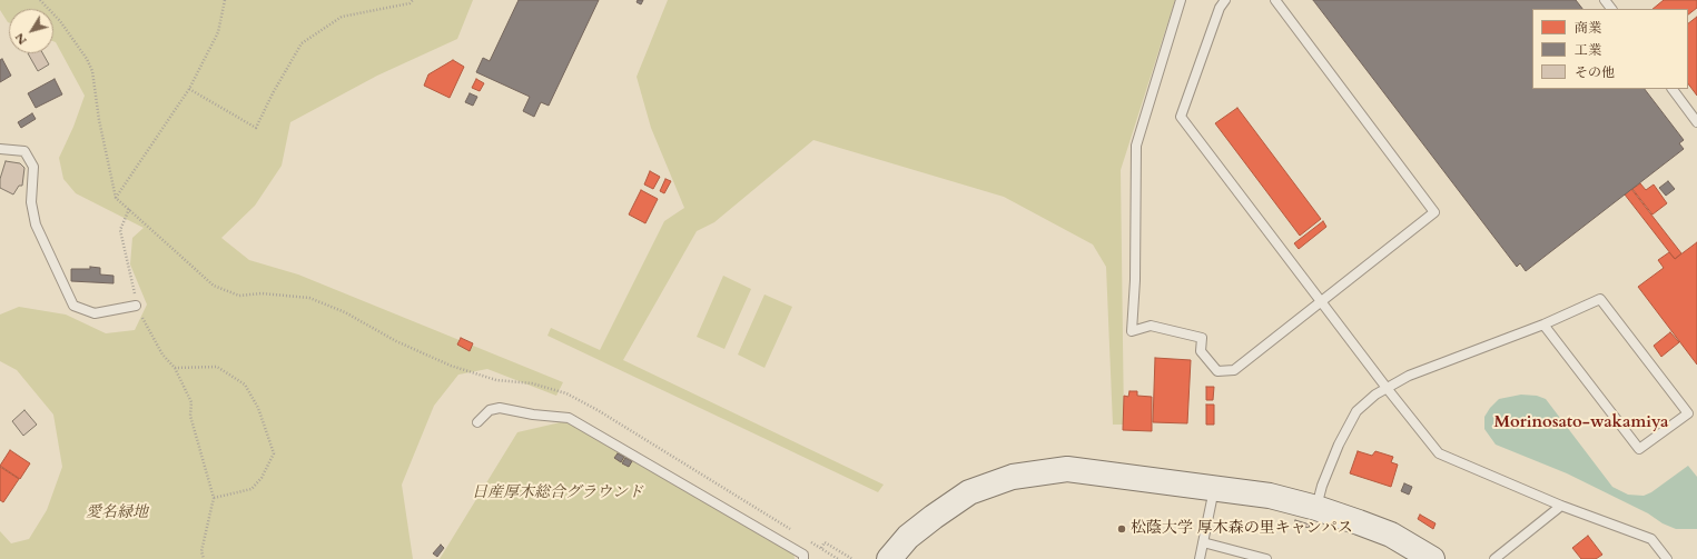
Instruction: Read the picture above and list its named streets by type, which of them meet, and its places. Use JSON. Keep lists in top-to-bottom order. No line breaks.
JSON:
{"districts":["Morinosato-wakamiya"],"parks":["日産厚木総合グラウンド","愛名緑地"],"places":["松蔭大学 厚木森の里キャンパス"],"legend":["商業","工業","その他"],"north":"bottom left"}
